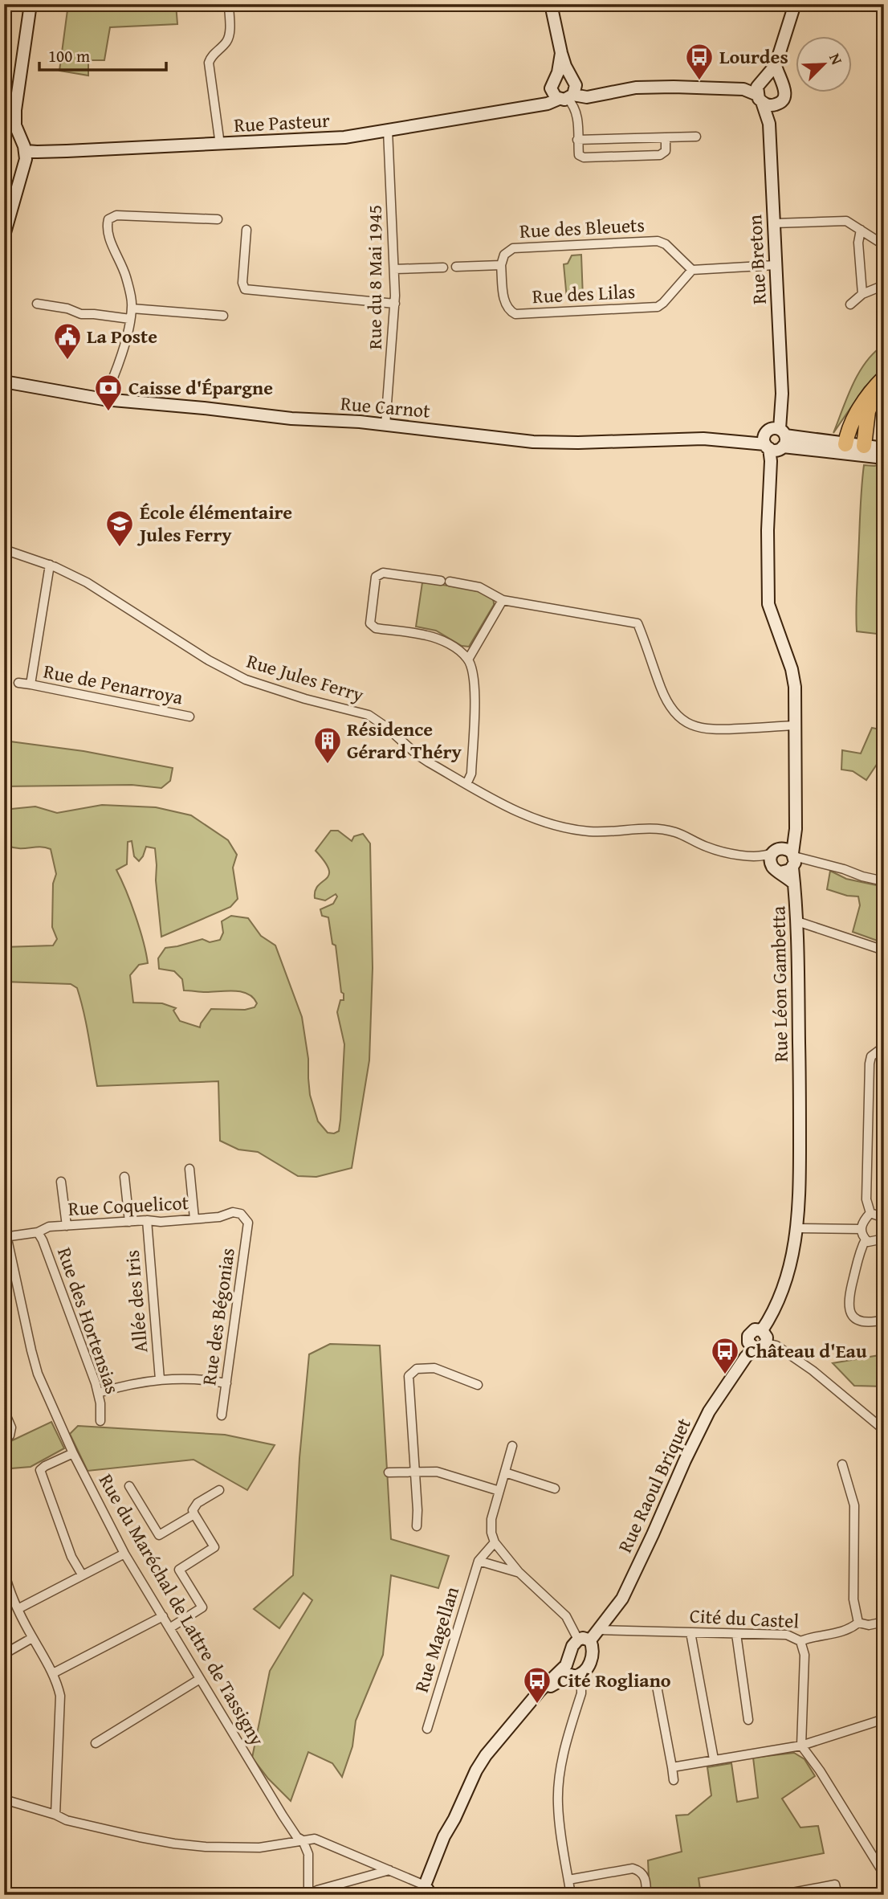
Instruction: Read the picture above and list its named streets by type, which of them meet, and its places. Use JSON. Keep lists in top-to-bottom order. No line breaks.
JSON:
{"streets":{"main road":["Rue Pasteur","Rue Breton","Rue Carnot","Rue Léon Gambetta","Rue Raoul Briquet"],"street":["Rue des Bleuets","Rue du 8 Mai 1945","Rue des Lilas","Rue Jules Ferry","Rue de Penarroya","Rue Coquelicot","Allée des Iris","Rue des Bégonias","Rue des Hortensias","Rue du Maréchal de Lattre de Tassigny","Cité du Castel","Rue Magellan"]},"crossings":[["Rue Pasteur","Rue Breton"],["Rue Pasteur","Rue du 8 Mai 1945"],["Rue des Bleuets","Rue des Lilas"],["Rue Breton","Rue Carnot"],["Rue Breton","Rue Léon Gambetta"],["Rue du 8 Mai 1945","Rue Carnot"],["Rue Jules Ferry","Rue de Penarroya"],["Rue Jules Ferry","Rue Léon Gambetta"],["Rue Coquelicot","Allée des Iris"],["Rue Coquelicot","Rue des Bégonias"],["Rue Coquelicot","Rue des Hortensias"],["Rue Coquelicot","Rue du Maréchal de Lattre de Tassigny"],["Rue Raoul Briquet","Cité du Castel"]],"places":{"bus stop":["Lourdes","Château d'Eau","Cité Rogliano"],"public building":["La Poste"],"bank":["Caisse d'Épargne"],"school or university":["École élémentaire Jules Ferry"],"building":["Résidence Gérard Théry"]},"scale_bar":"100 m","north":"top right"}
